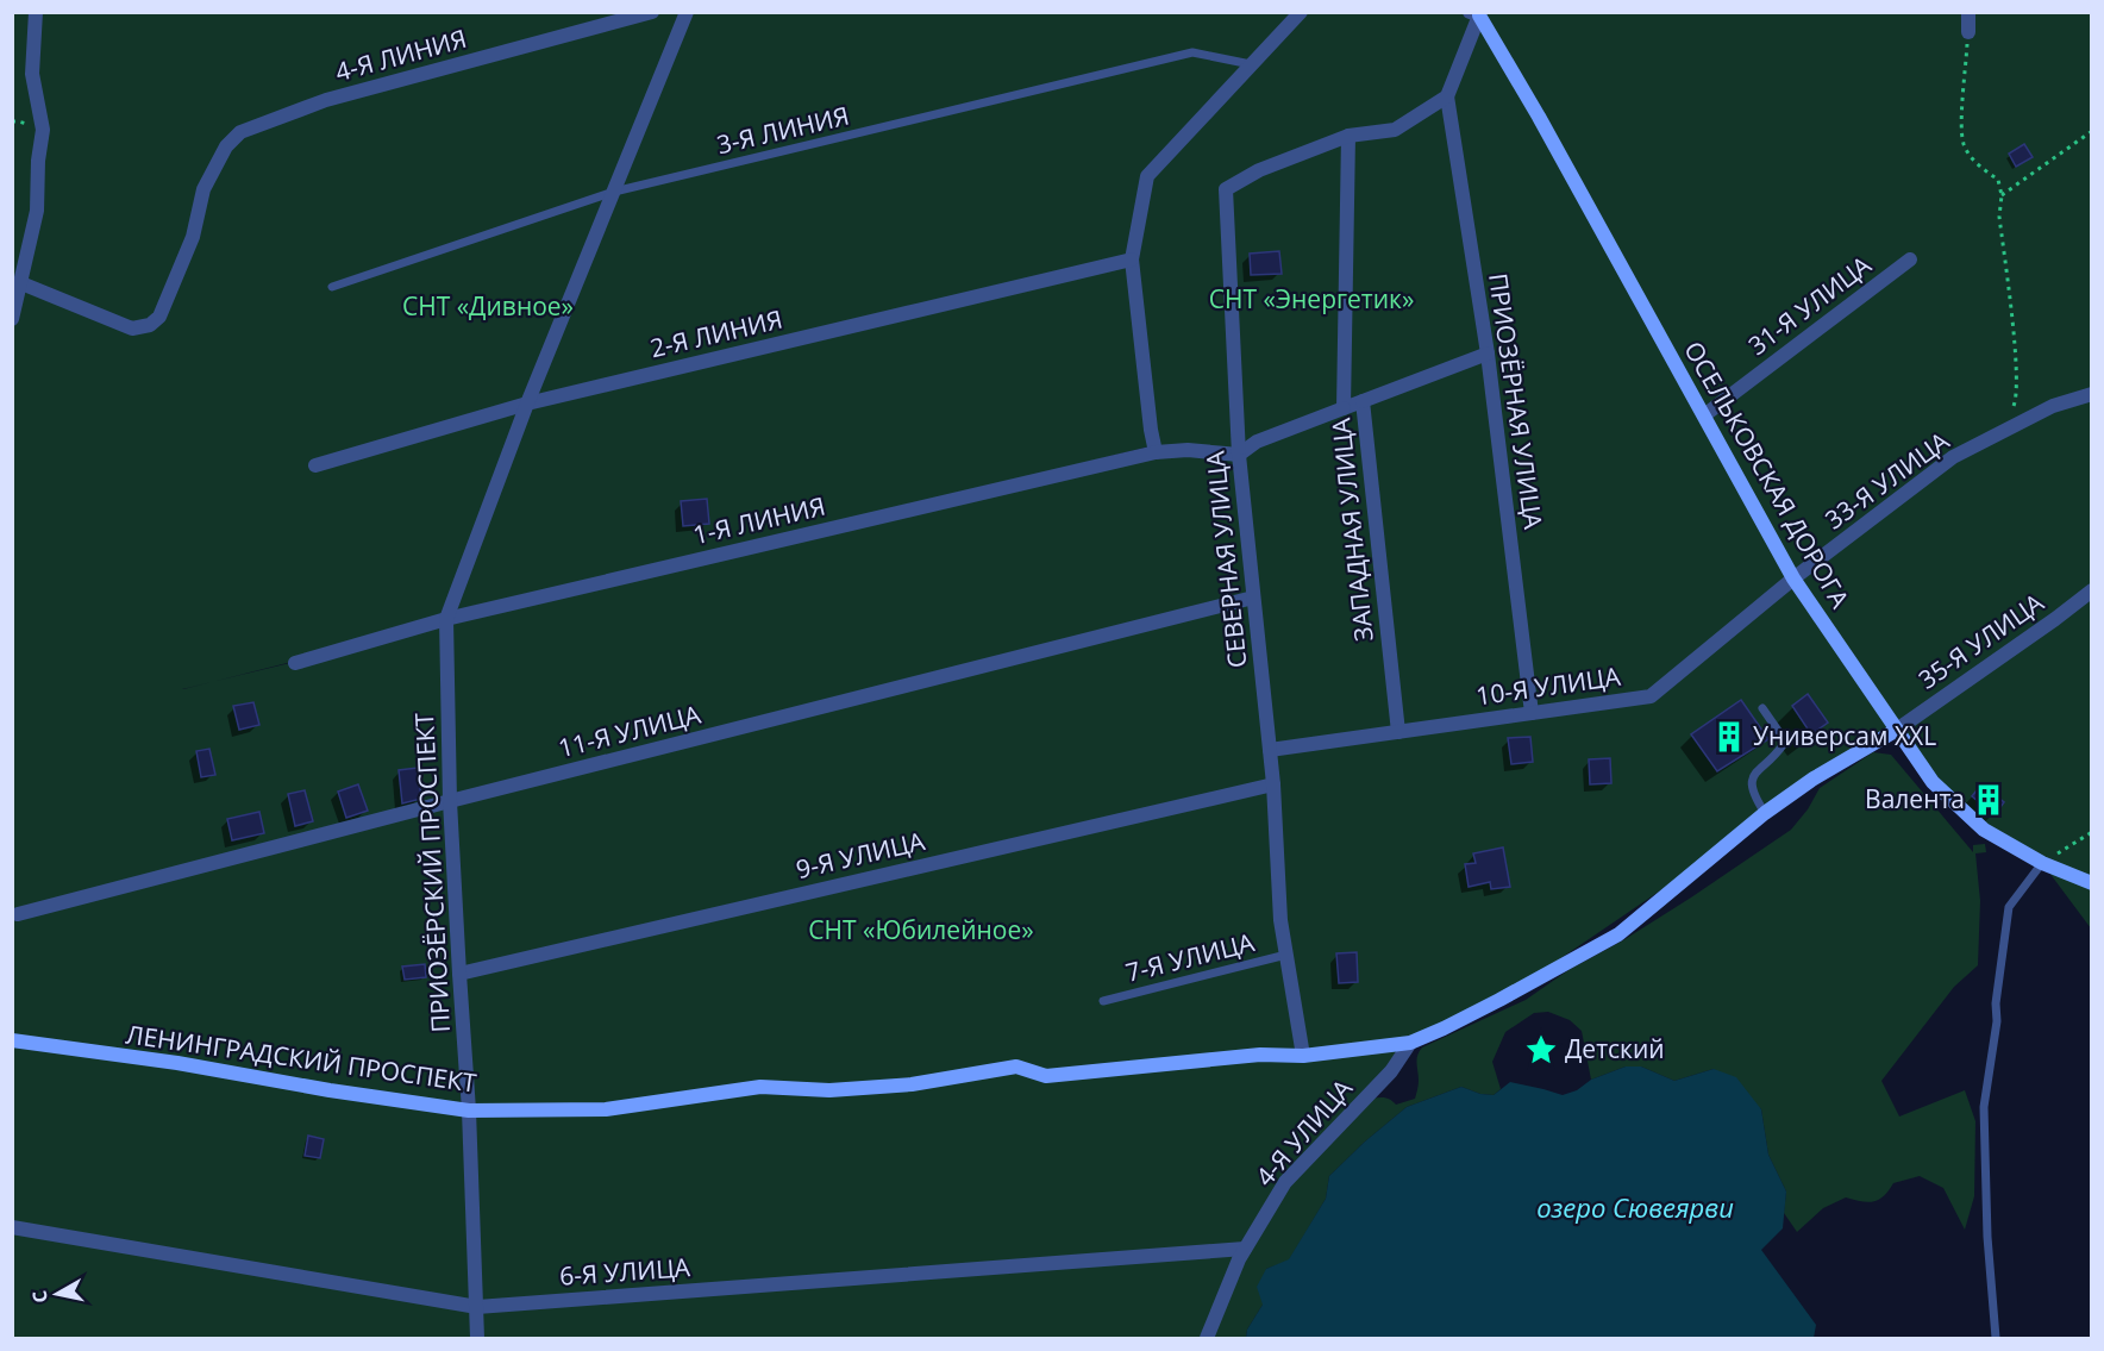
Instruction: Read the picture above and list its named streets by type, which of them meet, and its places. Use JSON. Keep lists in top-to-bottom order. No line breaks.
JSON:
{"streets":{"street":["4-Я ЛИНИЯ","31-Я УЛИЦА","2-Я ЛИНИЯ","ПРИОЗЁРНАЯ УЛИЦА","ОСЕЛЬКОВСКАЯ ДОРОГА","33-Я УЛИЦА","1-Я ЛИНИЯ","ЗАПАДНАЯ УЛИЦА","СЕВЕРНАЯ УЛИЦА","35-Я УЛИЦА","10-Я УЛИЦА","11-Я УЛИЦА","9-Я УЛИЦА","ПРИОЗЁРСКИЙ ПРОСПЕКТ","ЛЕНИНГРАДСКИЙ ПРОСПЕКТ","4-Я УЛИЦА","6-Я УЛИЦА"],"lane":["3-Я ЛИНИЯ","7-Я УЛИЦА"]},"crossings":[["31-Я УЛИЦА","ОСЕЛЬКОВСКАЯ ДОРОГА"],["ПРИОЗЁРНАЯ УЛИЦА","10-Я УЛИЦА"],["ОСЕЛЬКОВСКАЯ ДОРОГА","33-Я УЛИЦА"],["ОСЕЛЬКОВСКАЯ ДОРОГА","35-Я УЛИЦА"],["ОСЕЛЬКОВСКАЯ ДОРОГА","10-Я УЛИЦА"],["ОСЕЛЬКОВСКАЯ ДОРОГА","ЛЕНИНГРАДСКИЙ ПРОСПЕКТ"],["33-Я УЛИЦА","10-Я УЛИЦА"],["1-Я ЛИНИЯ","СЕВЕРНАЯ УЛИЦА"],["1-Я ЛИНИЯ","ПРИОЗЁРСКИЙ ПРОСПЕКТ"],["ЗАПАДНАЯ УЛИЦА","СЕВЕРНАЯ УЛИЦА"],["ЗАПАДНАЯ УЛИЦА","10-Я УЛИЦА"],["СЕВЕРНАЯ УЛИЦА","10-Я УЛИЦА"],["СЕВЕРНАЯ УЛИЦА","11-Я УЛИЦА"],["СЕВЕРНАЯ УЛИЦА","9-Я УЛИЦА"],["СЕВЕРНАЯ УЛИЦА","7-Я УЛИЦА"],["СЕВЕРНАЯ УЛИЦА","ЛЕНИНГРАДСКИЙ ПРОСПЕКТ"],["35-Я УЛИЦА","ЛЕНИНГРАДСКИЙ ПРОСПЕКТ"],["11-Я УЛИЦА","ПРИОЗЁРСКИЙ ПРОСПЕКТ"],["9-Я УЛИЦА","ПРИОЗЁРСКИЙ ПРОСПЕКТ"],["ПРИОЗЁРСКИЙ ПРОСПЕКТ","ЛЕНИНГРАДСКИЙ ПРОСПЕКТ"],["ПРИОЗЁРСКИЙ ПРОСПЕКТ","6-Я УЛИЦА"],["ЛЕНИНГРАДСКИЙ ПРОСПЕКТ","4-Я УЛИЦА"],["4-Я УЛИЦА","6-Я УЛИЦА"]],"water":["озеро Сювеярви"],"parks":["СНТ «Энергетик»","СНТ «Дивное»","СНТ «Юбилейное»"],"places":{"building":["Универсам XXL","Валента"],"place":["Детский"]},"north":"left"}
